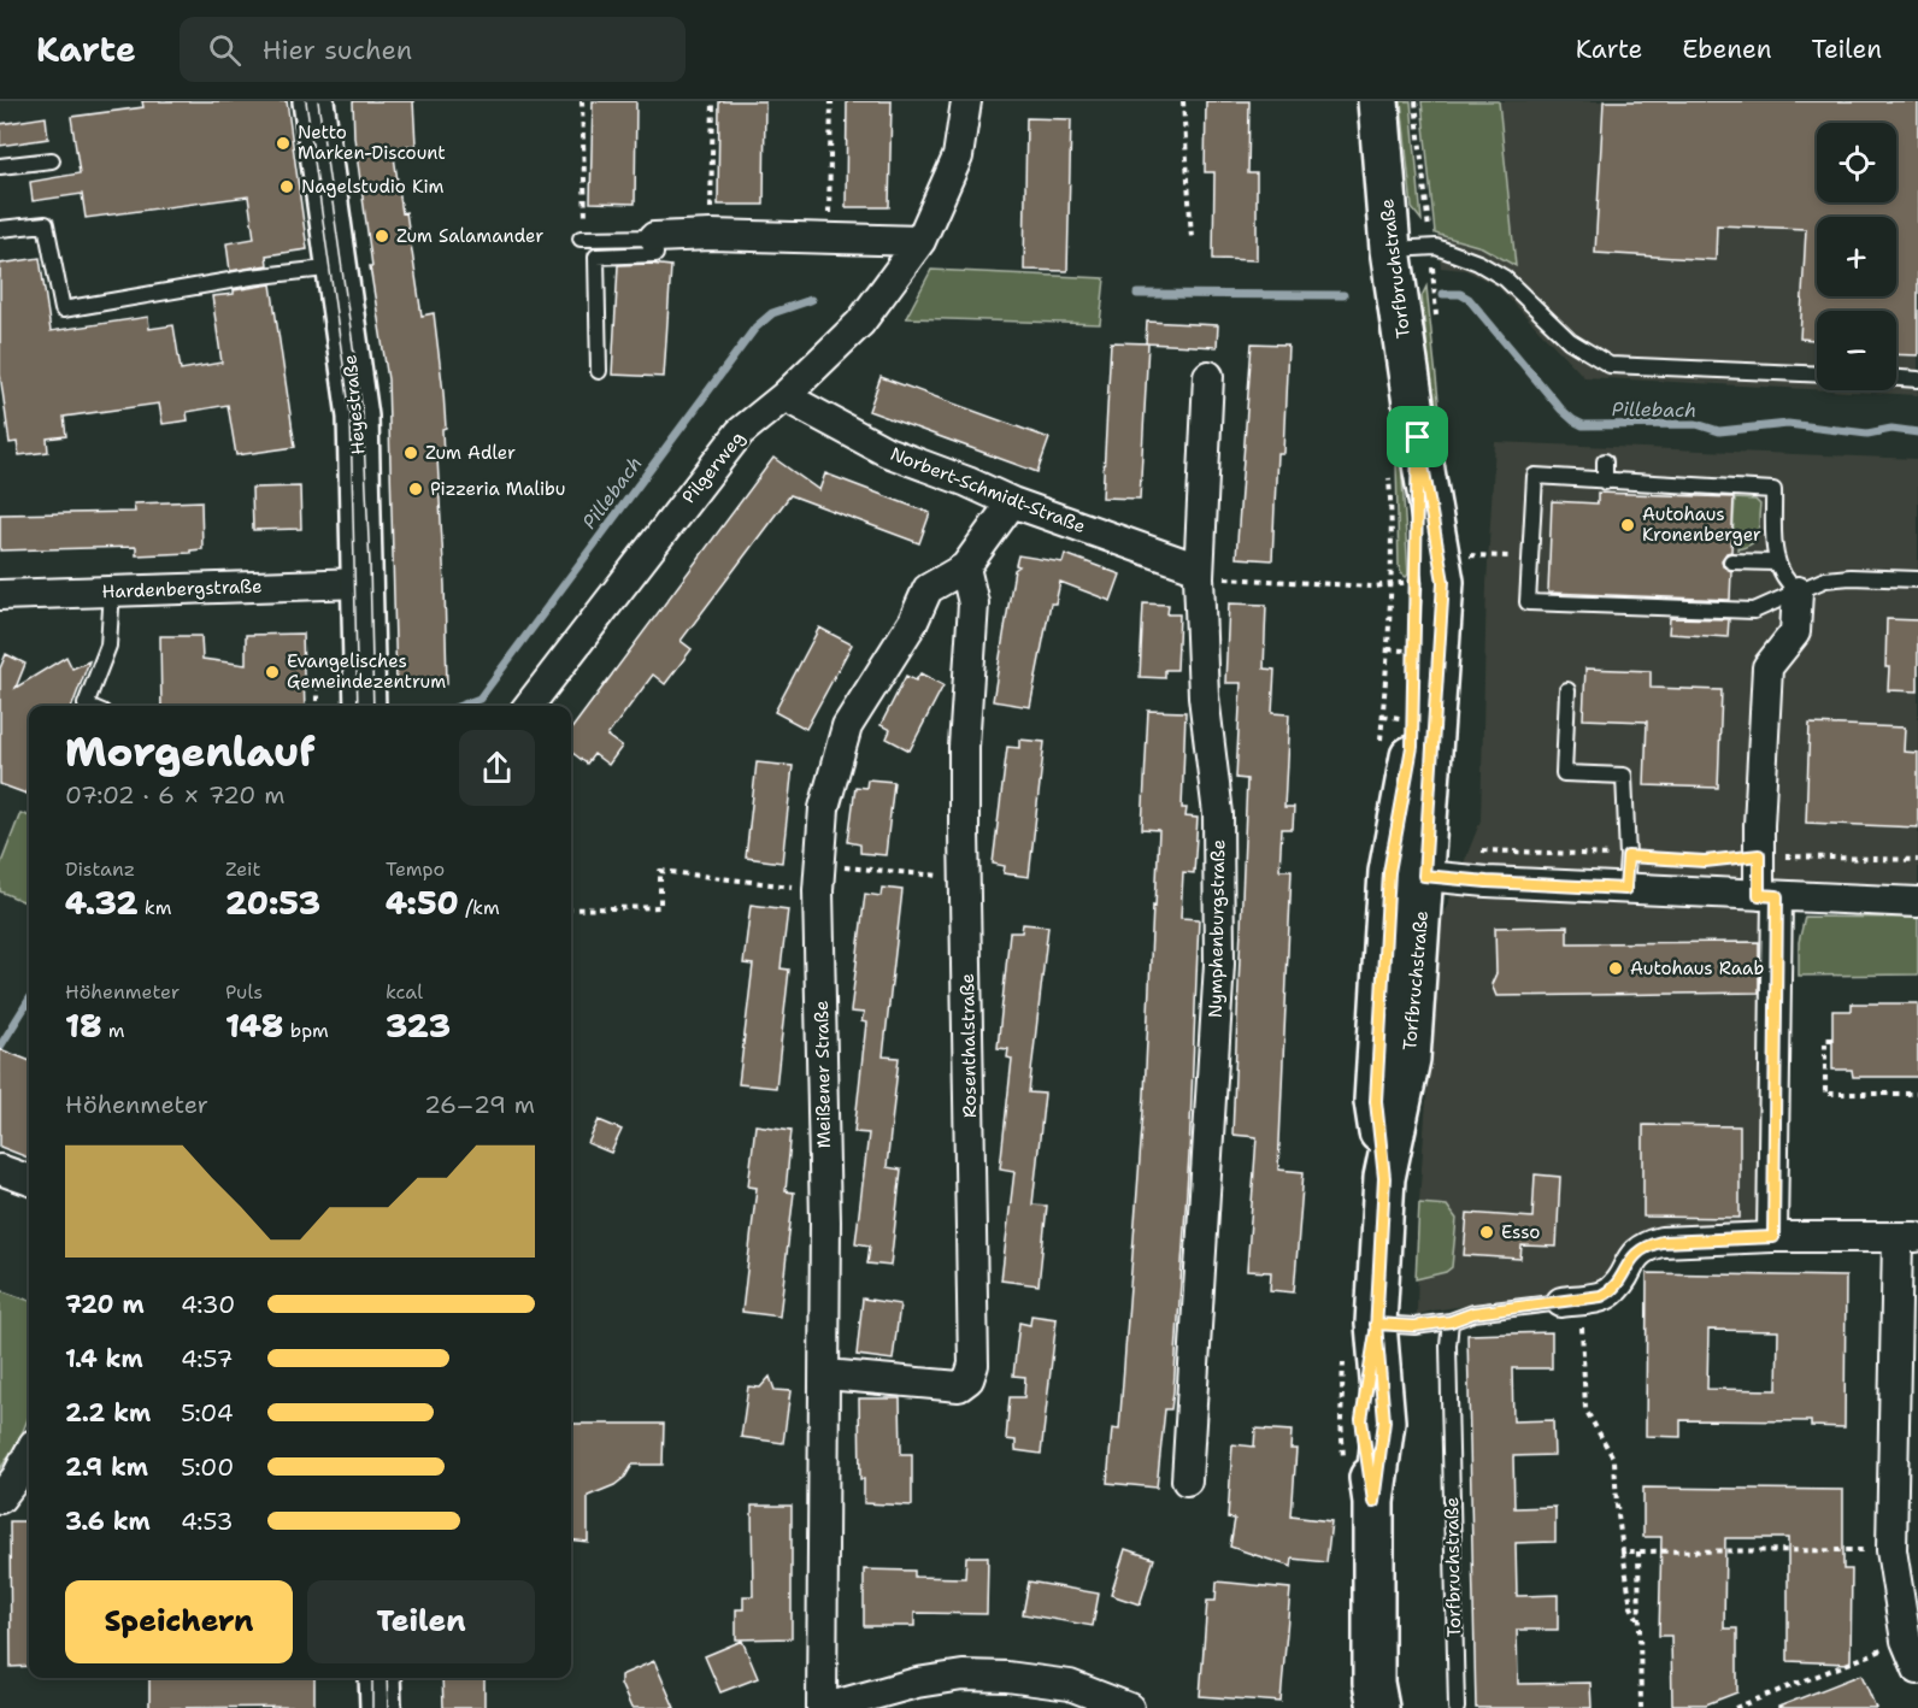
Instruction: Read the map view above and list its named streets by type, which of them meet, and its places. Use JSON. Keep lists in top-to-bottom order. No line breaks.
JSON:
{"streets":{"main road":["Torfbruchstraße","Heyestraße"],"street":["Pilgerweg","Norbert-Schmidt-Straße","Hardenbergstraße","Nymphenburgstraße","Rosenthalstraße","Meißener Straße"]},"crossings":[["Heyestraße","Hardenbergstraße"],["Pilgerweg","Norbert-Schmidt-Straße"],["Norbert-Schmidt-Straße","Nymphenburgstraße"],["Norbert-Schmidt-Straße","Meißener Straße"],["Rosenthalstraße","Meißener Straße"]],"water":["Pillebach"],"places":["Netto Marken-Discount","Nagelstudio Kim","Zum Salamander","Zum Adler","Pizzeria Malibu","Autohaus Kronenberger","Evangelisches Gemeindezentrum","Autohaus Raab","Esso"],"page":{"header":"Karte","search":"Hier suchen","nav":["Karte","Ebenen","Teilen"],"map_buttons":["+","−"],"heading":["Morgenlauf","07:02 · 6 × 720 m"],"stats":[["Distanz","4.32 km"],["Zeit","20:53"],["Tempo","4:50 /km"],["Höhenmeter","18 m"],["Puls","148 bpm"],["kcal","323"]],"chart":["Höhenmeter","26–29 m"],"list":[{"name":"720 m","note":"4:30"},{"name":"1.4 km","note":"4:57"},{"name":"2.2 km","note":"5:04"},{"name":"2.9 km","note":"5:00"},{"name":"3.6 km","note":"4:53"}],"buttons":["Speichern","Teilen"]}}
